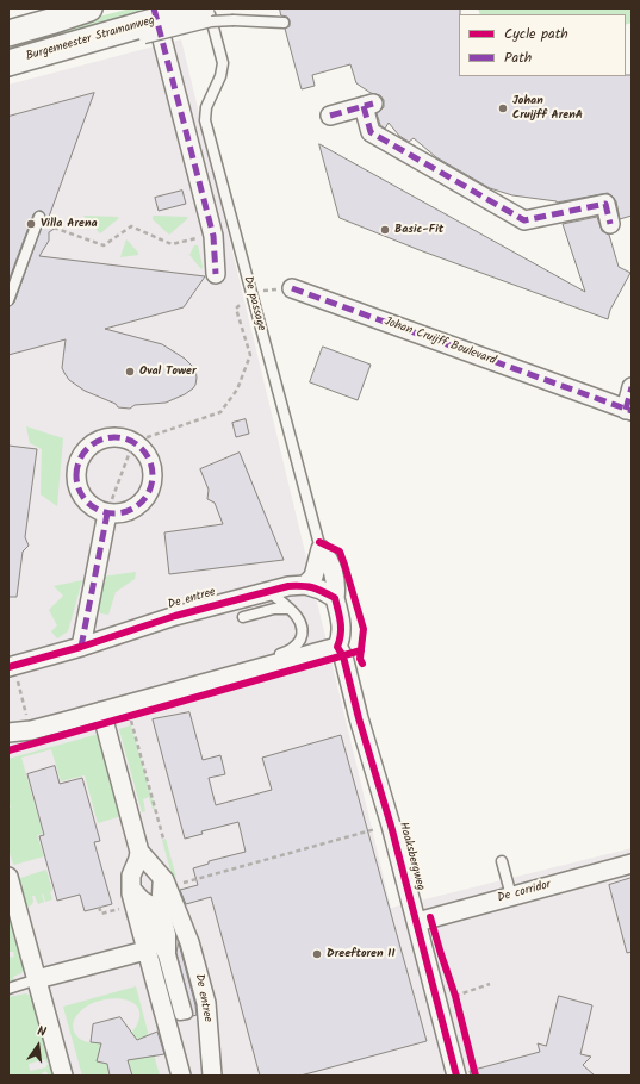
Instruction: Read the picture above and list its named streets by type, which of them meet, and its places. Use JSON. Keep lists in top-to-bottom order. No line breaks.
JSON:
{"streets":{"main road":["Burgemeester Stramanweg"],"street":["De passage","Johan Cruijff Boulevard","De entree","Haaksbergweg","De corridor"]},"crossings":[["De passage","De entree"],["Haaksbergweg","De corridor"]],"places":["Johan Cruijff ArenA","Villa Arena","Basic-Fit","Oval Tower","Dreeftoren II"],"legend":["Cycle path","Path"],"north":"top"}
